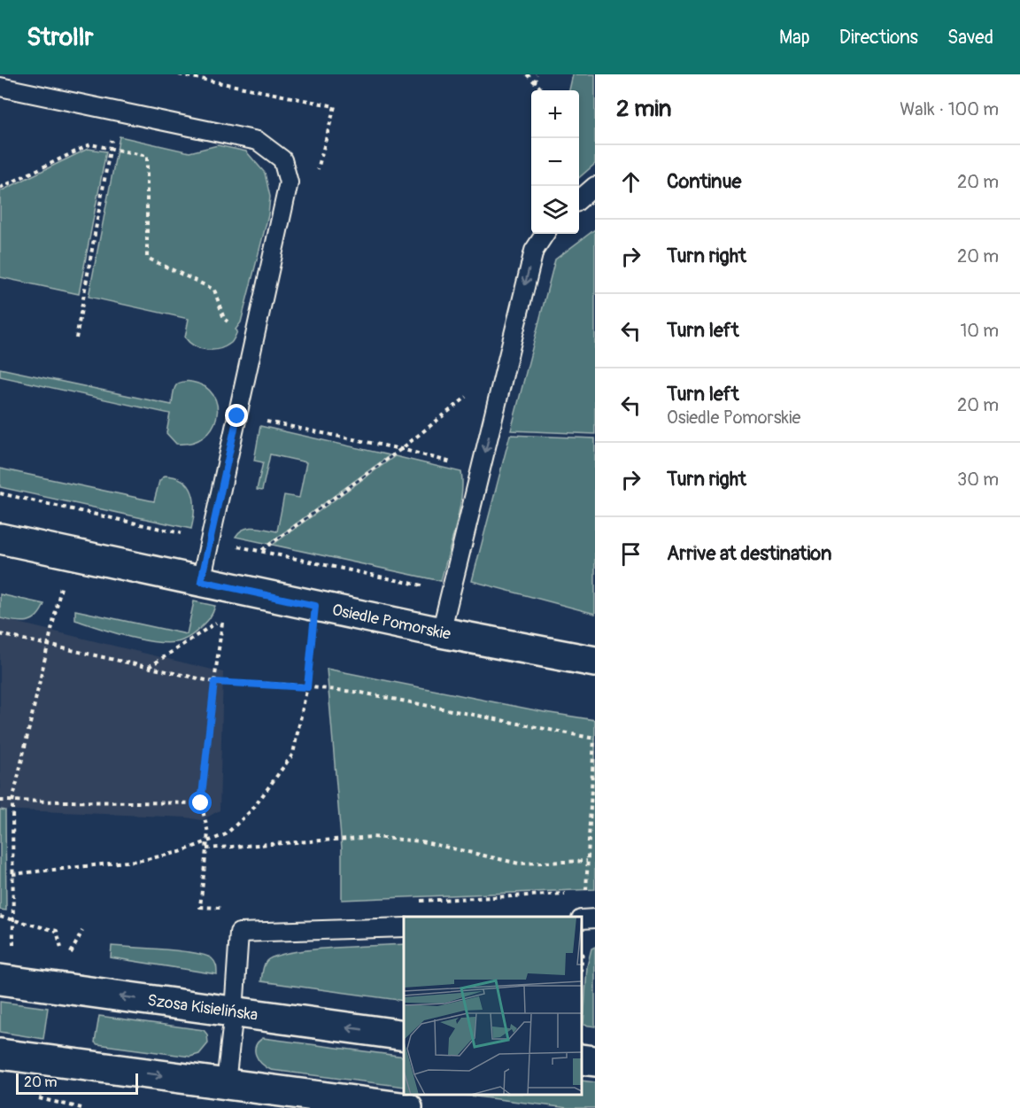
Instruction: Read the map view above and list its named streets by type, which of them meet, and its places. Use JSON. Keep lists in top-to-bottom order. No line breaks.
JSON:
{"streets":{"street":["Osiedle Pomorskie","Szosa Kisielińska"]},"scale_bar":"20 m","page":{"header":"Strollr","nav":["Map","Directions","Saved"],"heading":["2 min","Walk · 100 m"],"map_buttons":["+","−"],"list":[["Continue","20 m"],["Turn right","20 m"],["Turn left","10 m"],["Turn left","Osiedle Pomorskie","20 m"],["Turn right","30 m"],"Arrive at destination"],"scale":"20 m"}}
